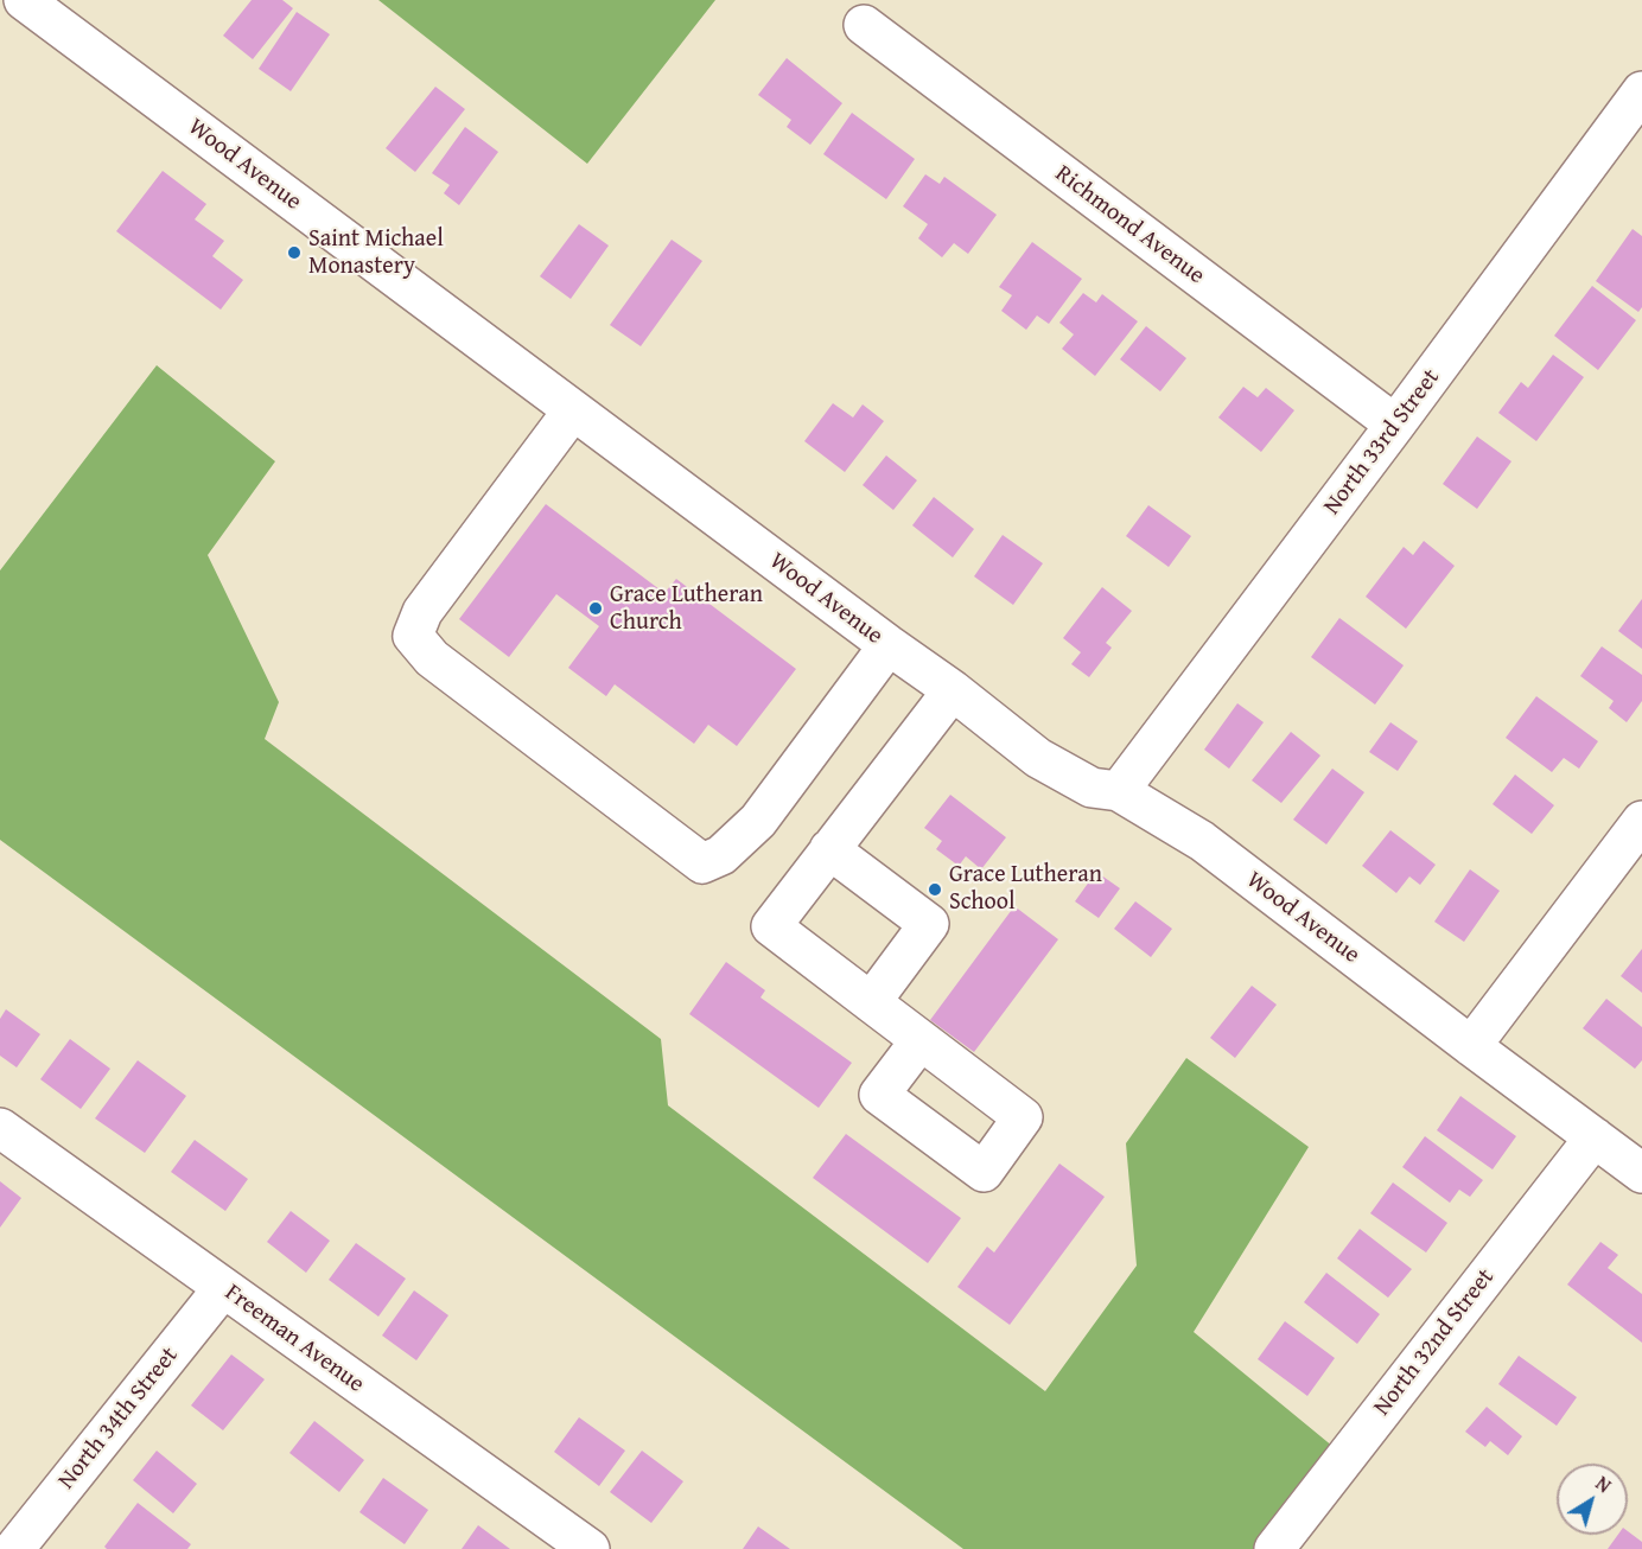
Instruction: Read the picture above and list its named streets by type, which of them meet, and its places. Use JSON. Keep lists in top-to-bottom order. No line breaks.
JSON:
{"streets":{"street":["Wood Avenue","Richmond Avenue","North 33rd Street","Freeman Avenue","North 32nd Street","North 34th Street"]},"crossings":[["Wood Avenue","North 33rd Street"],["Wood Avenue","North 32nd Street"],["Richmond Avenue","North 33rd Street"],["Freeman Avenue","North 34th Street"]],"places":["Saint Michael Monastery","Grace Lutheran Church","Grace Lutheran School"],"north":"top right"}
